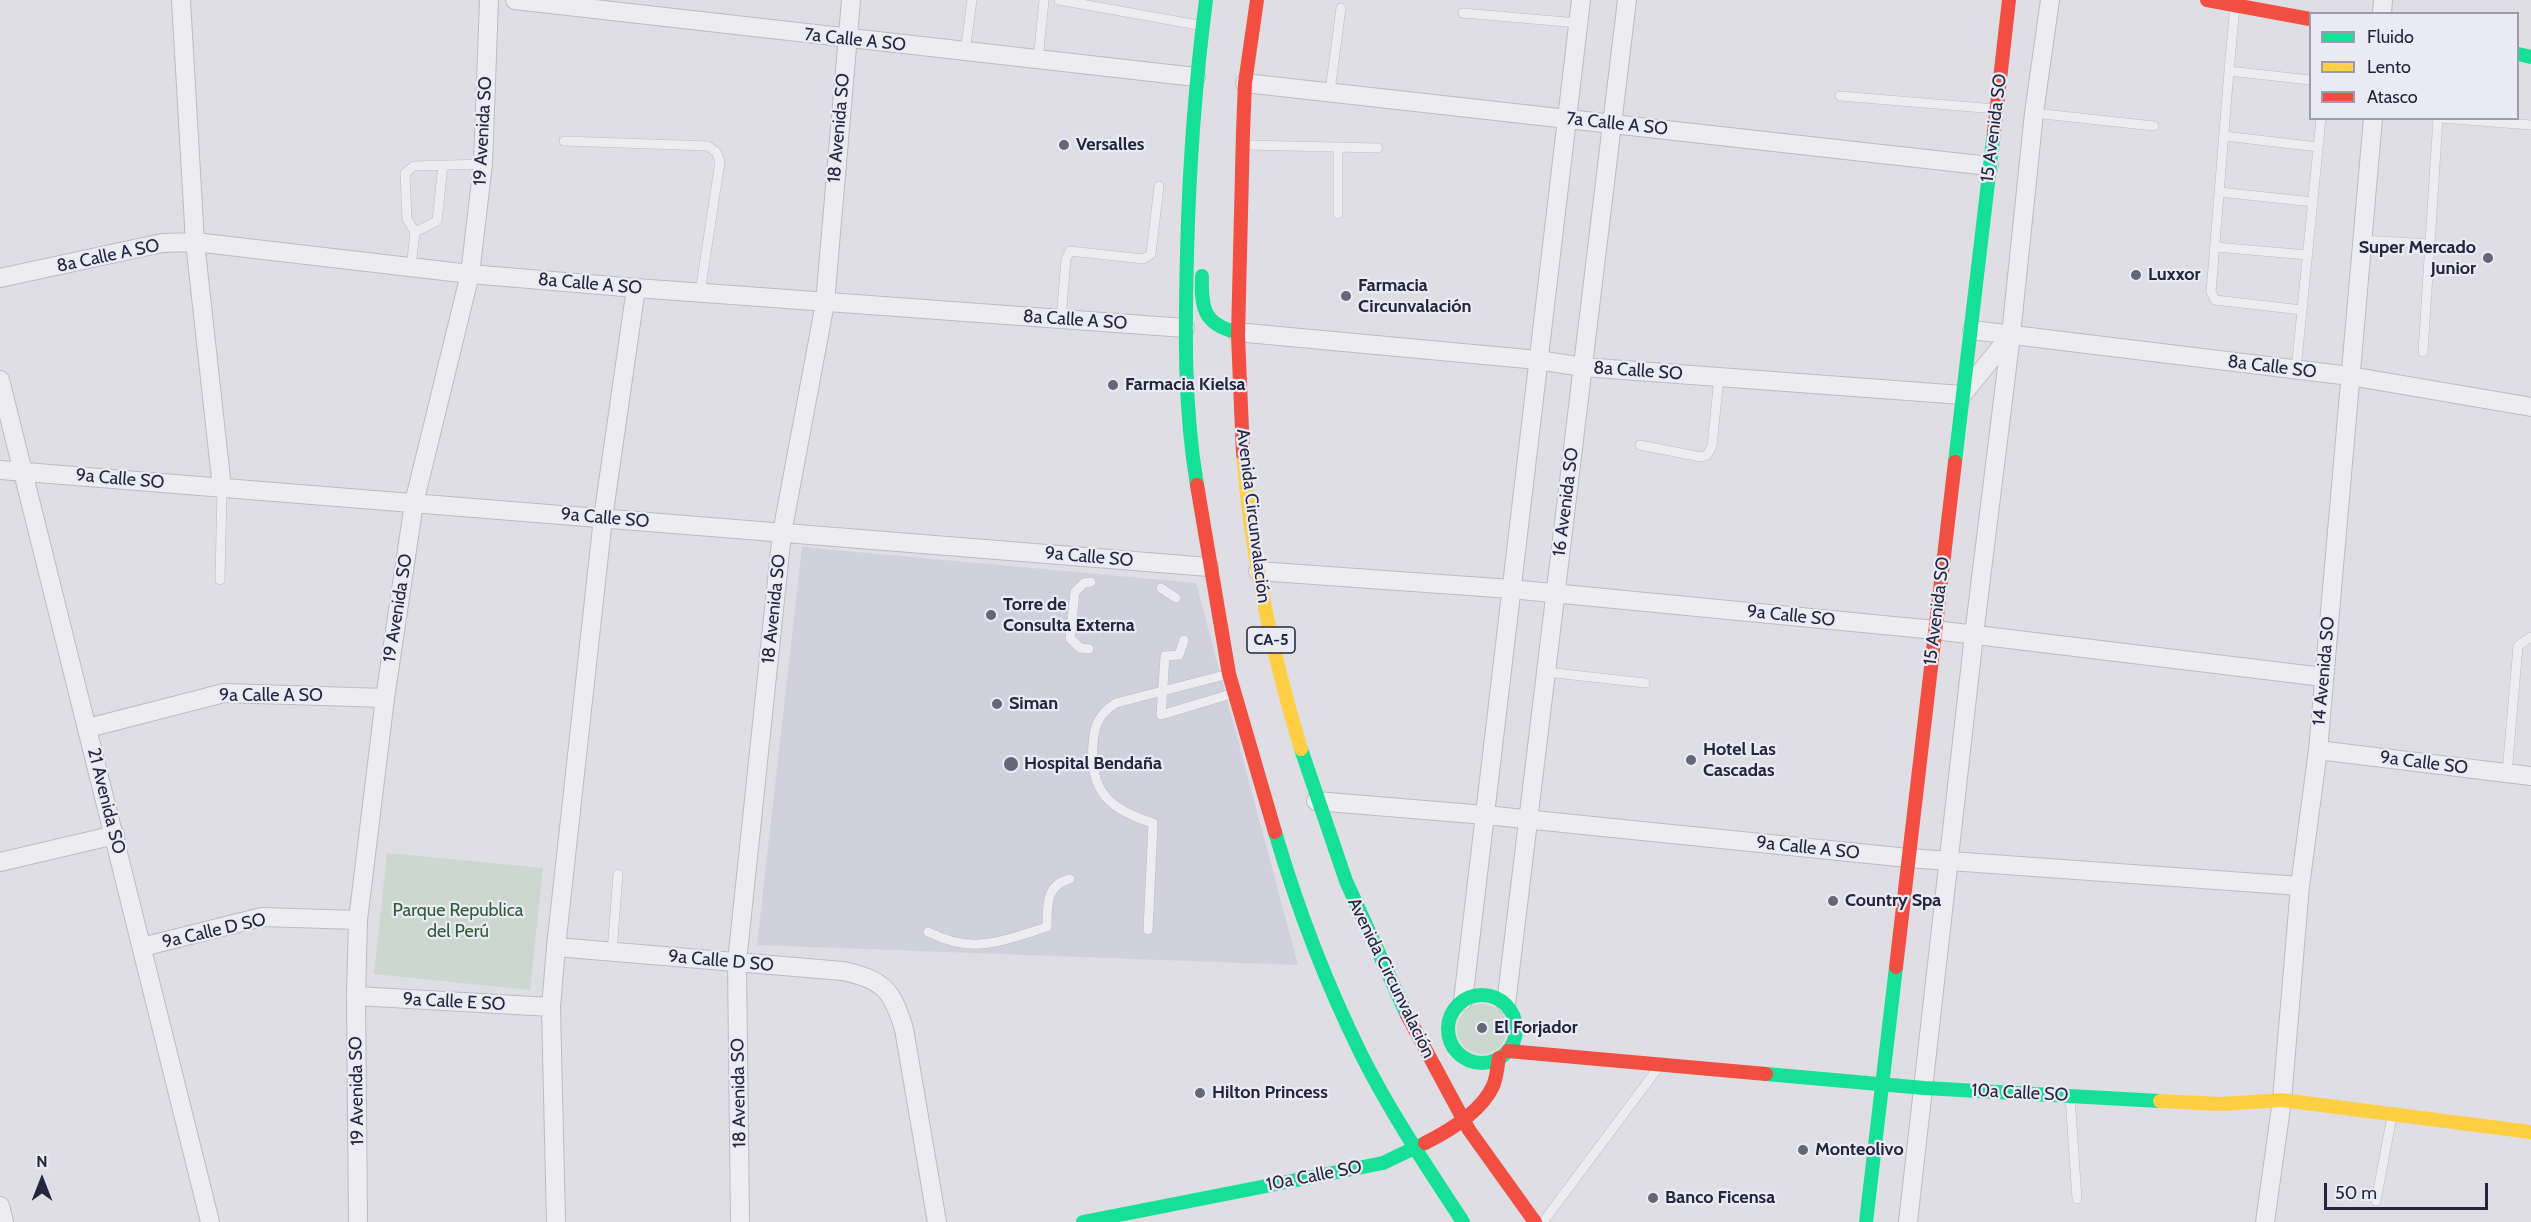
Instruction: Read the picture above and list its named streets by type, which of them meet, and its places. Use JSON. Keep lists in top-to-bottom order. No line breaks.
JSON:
{"streets":{"main road":["15 Avenida SO","Avenida Circunvalación","CA-5","10a Calle SO"],"street":["7a Calle A SO","18 Avenida SO","19 Avenida SO","8a Calle A SO","8a Calle SO","9a Calle SO","16 Avenida SO","14 Avenida SO","9a Calle A SO","21 Avenida SO","9a Calle D SO","9a Calle E SO"]},"crossings":[["7a Calle A SO","18 Avenida SO"],["7a Calle A SO","15 Avenida SO"],["7a Calle A SO","16 Avenida SO"],["7a Calle A SO","Avenida Circunvalación"],["7a Calle A SO","CA-5"],["18 Avenida SO","8a Calle A SO"],["18 Avenida SO","9a Calle SO"],["18 Avenida SO","9a Calle D SO"],["15 Avenida SO","8a Calle SO"],["15 Avenida SO","9a Calle SO"],["15 Avenida SO","9a Calle A SO"],["15 Avenida SO","10a Calle SO"],["19 Avenida SO","8a Calle A SO"],["19 Avenida SO","9a Calle SO"],["19 Avenida SO","9a Calle A SO"],["19 Avenida SO","9a Calle D SO"],["19 Avenida SO","9a Calle E SO"],["8a Calle A SO","CA-5"],["8a Calle SO","16 Avenida SO"],["8a Calle SO","Avenida Circunvalación"],["8a Calle SO","14 Avenida SO"],["9a Calle SO","16 Avenida SO"],["9a Calle SO","Avenida Circunvalación"],["9a Calle SO","CA-5"],["9a Calle SO","14 Avenida SO"],["9a Calle SO","21 Avenida SO"],["16 Avenida SO","9a Calle A SO"],["16 Avenida SO","10a Calle SO"],["Avenida Circunvalación","9a Calle A SO"],["Avenida Circunvalación","10a Calle SO"],["CA-5","10a Calle SO"],["14 Avenida SO","9a Calle A SO"],["14 Avenida SO","10a Calle SO"],["9a Calle A SO","21 Avenida SO"],["21 Avenida SO","9a Calle D SO"]],"parks":["Parque Republica del Perú"],"places":["Versalles","Super Mercado Junior","Luxxor","Farmacia Circunvalación","Farmacia Kielsa","Torre de Consulta Externa","Siman","Hotel Las Cascadas","Hospital Bendaña","Country Spa","El Forjador","Hilton Princess","Monteolivo","Banco Ficensa"],"legend":["Fluido","Lento","Atasco"],"scale_bar":"50 m","north":"top"}
